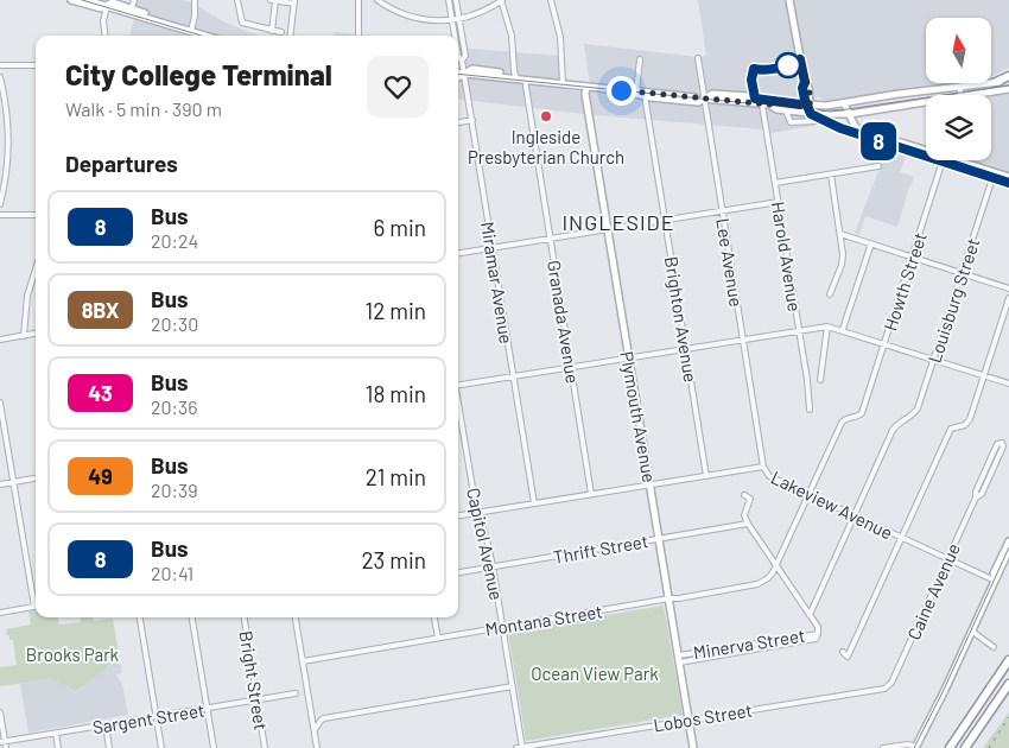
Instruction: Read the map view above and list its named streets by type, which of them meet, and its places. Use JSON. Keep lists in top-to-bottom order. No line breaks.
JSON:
{"streets":{"main road":["Plymouth Avenue"],"street":["Harold Avenue","Lee Avenue","Howth Street","Miramar Avenue","Louisburg Street","Brighton Avenue","Granada Avenue","Lakeview Avenue","Capitol Avenue","Thrift Street","Caine Avenue","Montana Street","Minerva Street","Bright Street","Lobos Street","Sargent Street"]},"crossings":[["Lee Avenue","Lakeview Avenue"],["Howth Street","Montana Street"],["Miramar Avenue","Lakeview Avenue"],["Louisburg Street","Lakeview Avenue"],["Louisburg Street","Minerva Street"],["Brighton Avenue","Lakeview Avenue"],["Granada Avenue","Lakeview Avenue"],["Plymouth Avenue","Lakeview Avenue"],["Plymouth Avenue","Thrift Street"],["Plymouth Avenue","Montana Street"],["Plymouth Avenue","Minerva Street"],["Plymouth Avenue","Lobos Street"],["Lakeview Avenue","Capitol Avenue"],["Lakeview Avenue","Caine Avenue"],["Lakeview Avenue","Montana Street"],["Capitol Avenue","Thrift Street"],["Capitol Avenue","Montana Street"],["Capitol Avenue","Lobos Street"],["Caine Avenue","Lobos Street"],["Bright Street","Sargent Street"]],"districts":["INGLESIDE"],"parks":["Brooks Park","Ocean View Park"],"places":["Ingleside Presbyterian Church"],"lines":["bus line 8"],"north":"top","page":{"on_map":"8","heading":[["City College Terminal","Walk · 5 min · 390 m"],"Departures"],"list":[{"mark":"8","name":"Bus","note":"20:24","value":"6 min"},{"mark":"8BX","name":"Bus","note":"20:30","value":"12 min"},{"mark":"43","name":"Bus","note":"20:36","value":"18 min"},{"mark":"49","name":"Bus","note":"20:39","value":"21 min"},{"mark":"8","name":"Bus","note":"20:41","value":"23 min"}]}}
